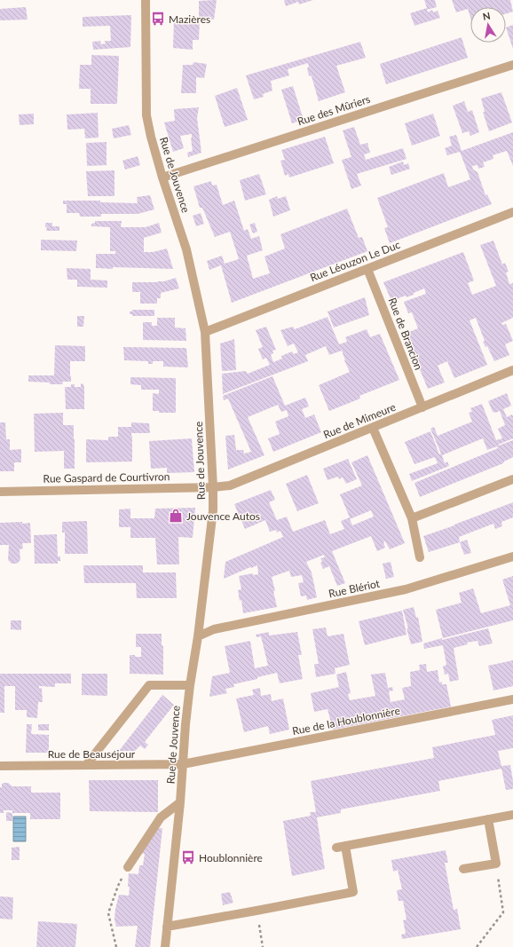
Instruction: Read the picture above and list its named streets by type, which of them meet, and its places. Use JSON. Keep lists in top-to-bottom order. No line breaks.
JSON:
{"streets":{"street":["Rue des Mûriers","Rue de Jouvence","Rue Léouzon Le Duc","Rue de Brancion","Rue de Mimeure","Rue Gaspard de Courtivron","Rue Blériot","Rue de la Houblonnière","Rue de Beauséjour"]},"crossings":[["Rue des Mûriers","Rue de Jouvence"],["Rue de Jouvence","Rue Léouzon Le Duc"],["Rue de Jouvence","Rue de Mimeure"],["Rue de Jouvence","Rue Gaspard de Courtivron"],["Rue de Jouvence","Rue Blériot"],["Rue de Jouvence","Rue de la Houblonnière"],["Rue de Jouvence","Rue de Beauséjour"],["Rue Léouzon Le Duc","Rue de Brancion"],["Rue de Brancion","Rue de Mimeure"],["Rue de Mimeure","Rue Gaspard de Courtivron"],["Rue de la Houblonnière","Rue de Beauséjour"]],"places":{"bus stop":["Mazières","Houblonnière"],"shop":["Jouvence Autos"]},"north":"top"}
